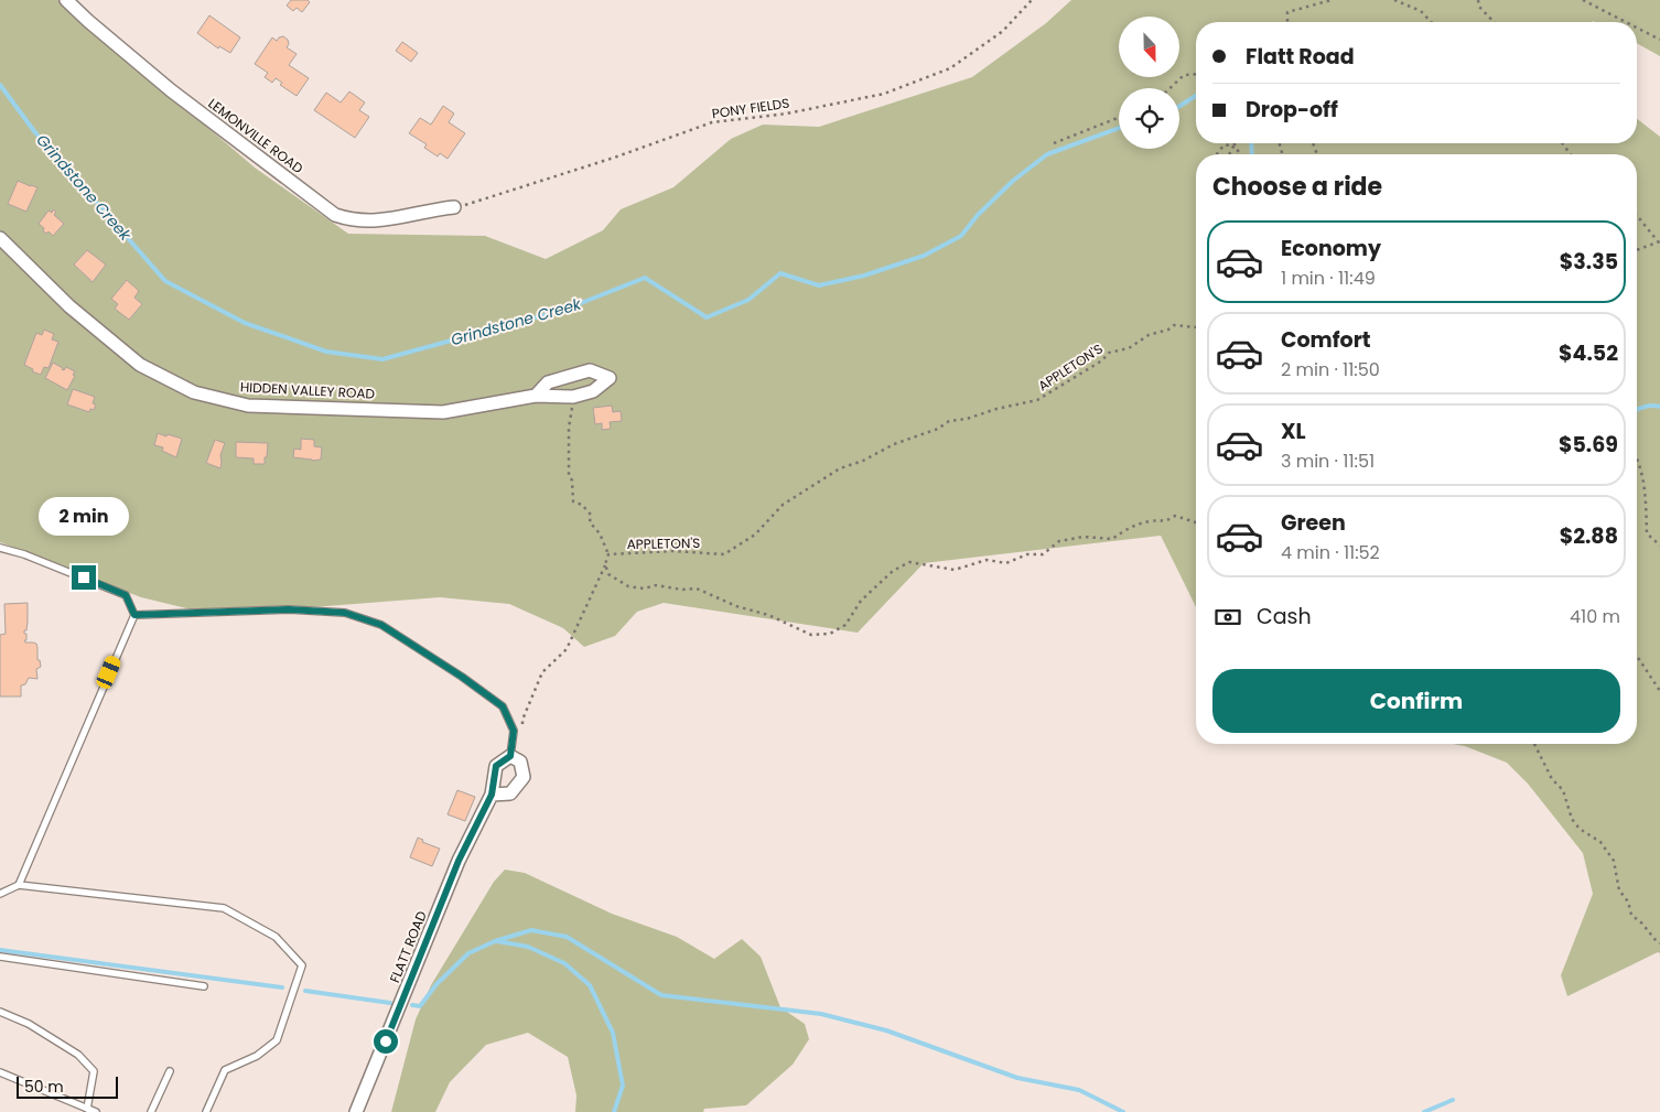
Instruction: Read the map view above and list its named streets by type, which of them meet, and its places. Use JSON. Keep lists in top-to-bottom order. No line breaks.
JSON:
{"streets":{"street":["LEMONVILLE ROAD","HIDDEN VALLEY ROAD","FLATT ROAD"],"path":["PONY FIELDS","APPLETON'S"]},"crossings":[["PONY FIELDS","LEMONVILLE ROAD"]],"water":["Grindstone Creek"],"scale_bar":"50 m","north":"bottom","page":{"banner":["Flatt Road","Drop-off"],"heading":"Choose a ride","list":[{"name":"Economy","note":"1 min · 11:49","value":"$3.35"},{"name":"Comfort","note":"2 min · 11:50","value":"$4.52"},{"name":"XL","note":"3 min · 11:51","value":"$5.69"},{"name":"Green","note":"4 min · 11:52","value":"$2.88"}],"bubble":"2 min","pay":["Cash","410 m"],"buttons":"Confirm","scale":"50 m"}}
